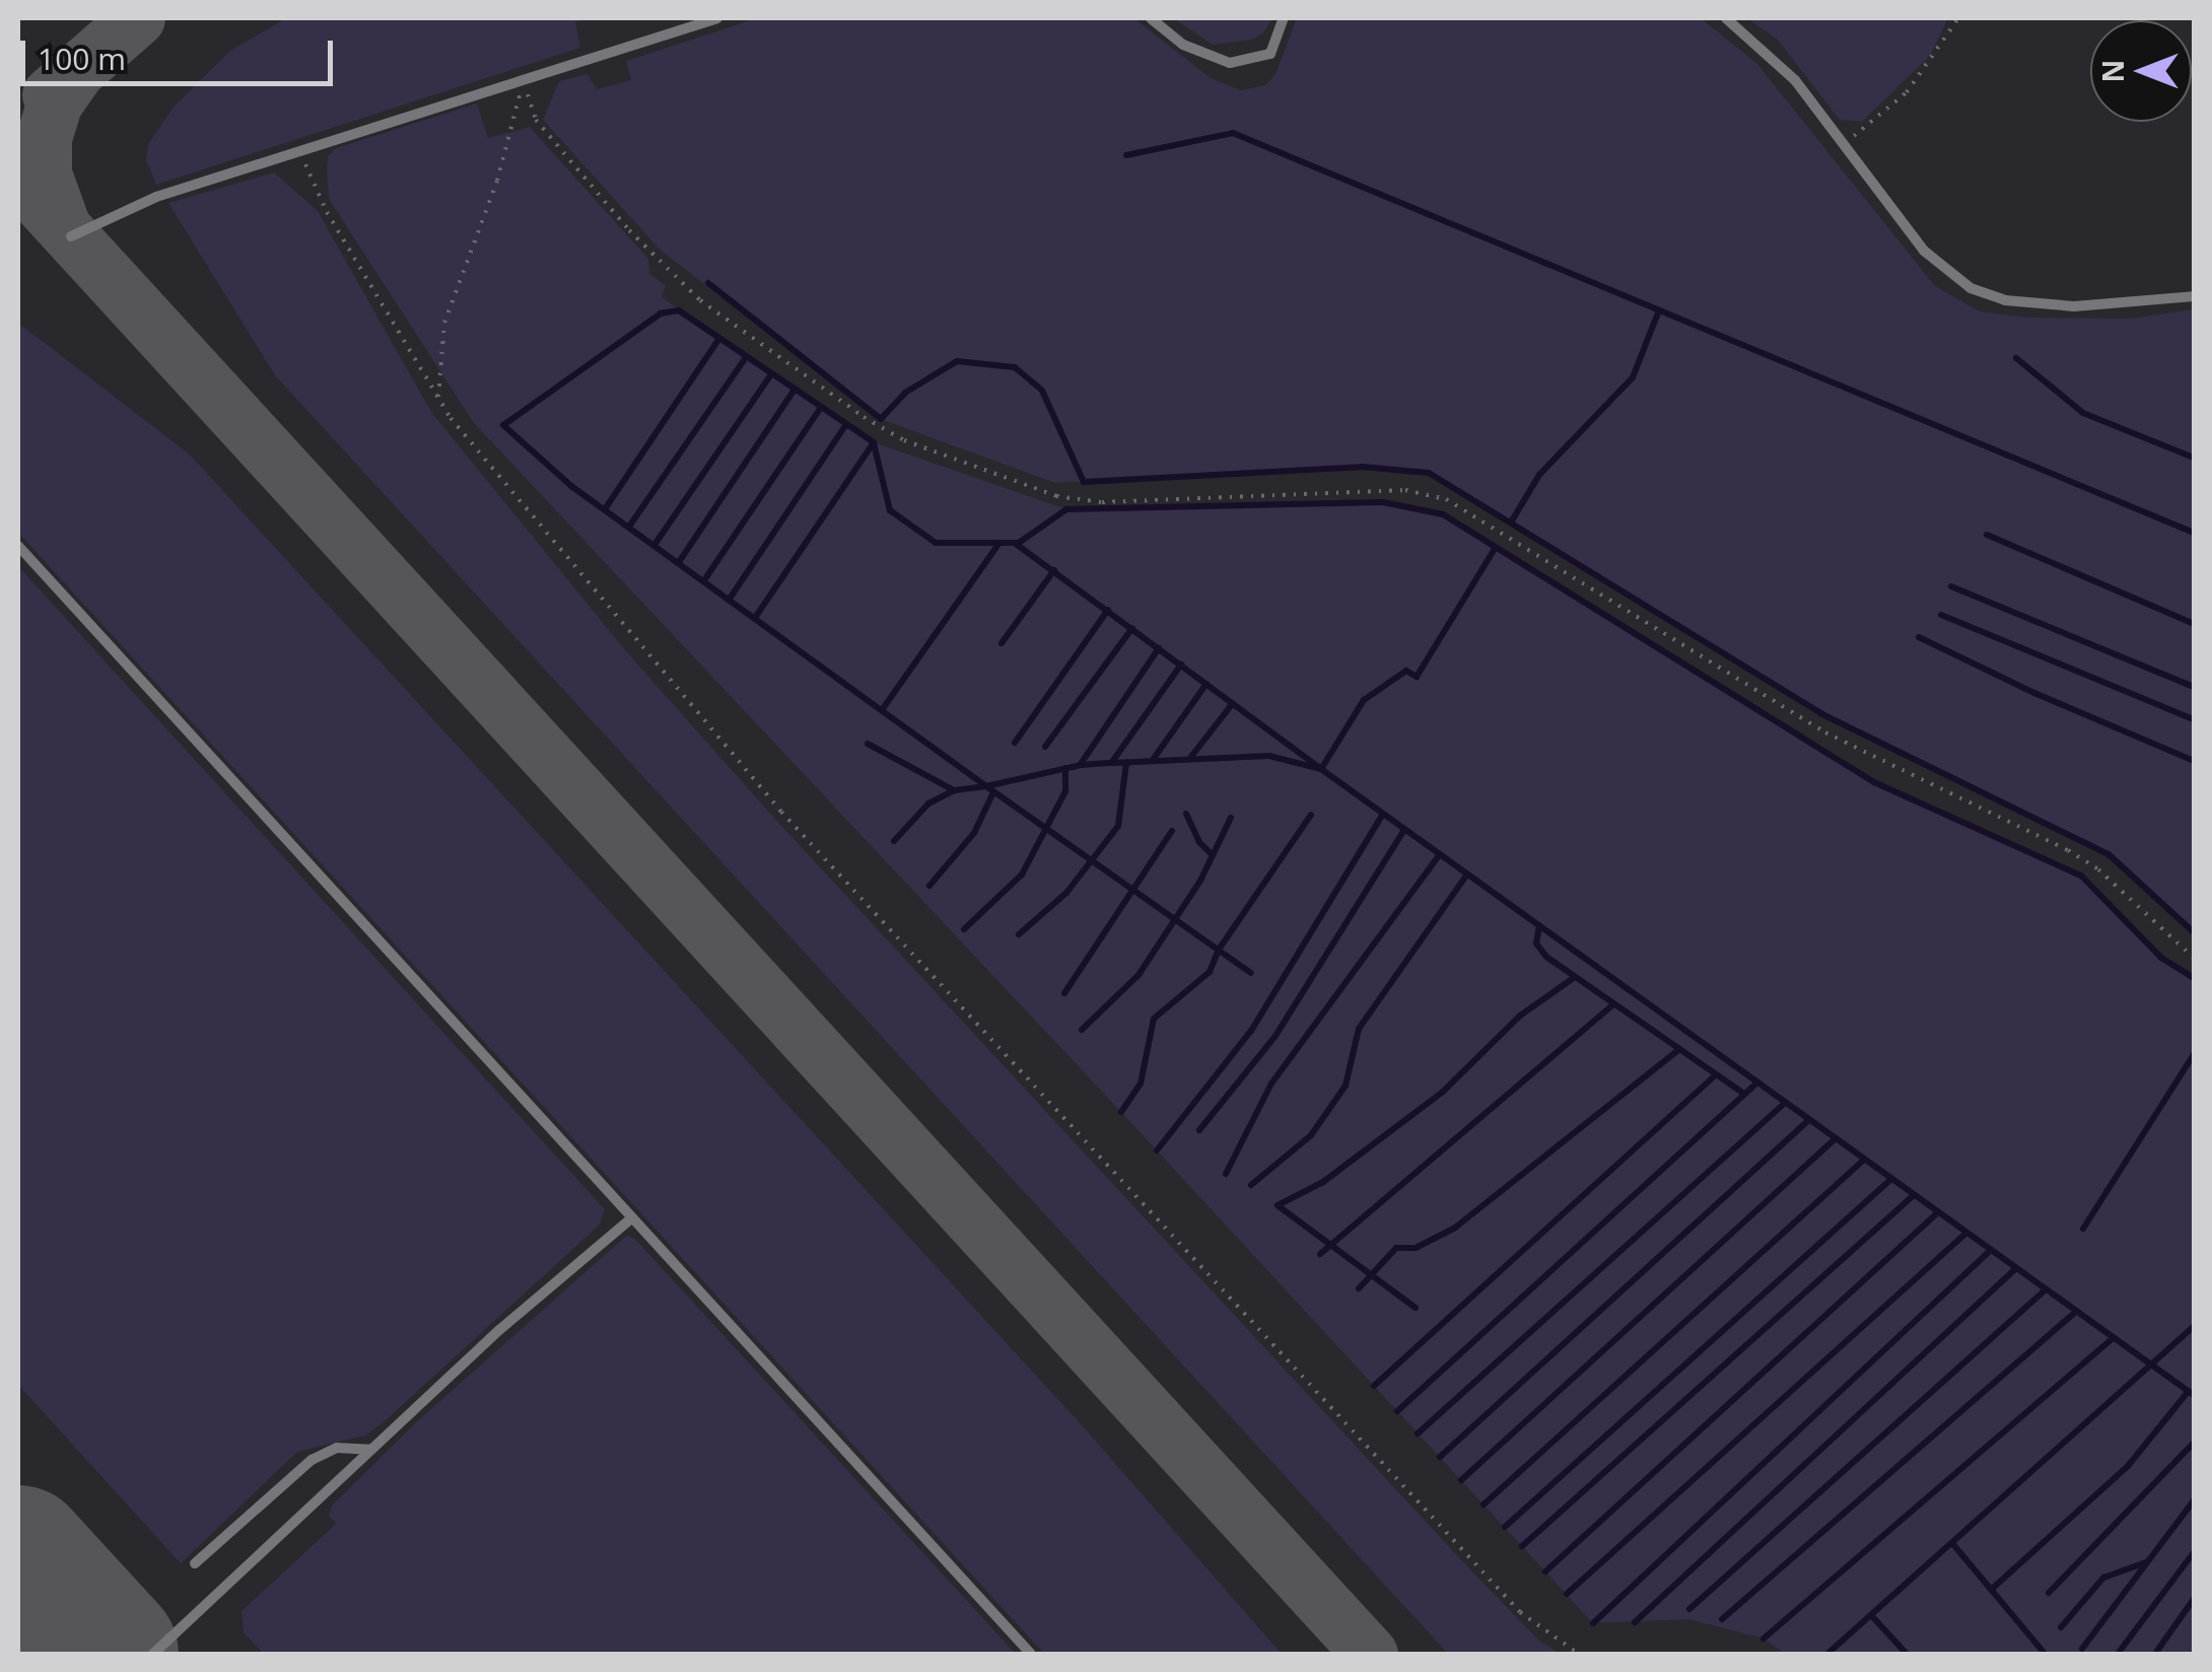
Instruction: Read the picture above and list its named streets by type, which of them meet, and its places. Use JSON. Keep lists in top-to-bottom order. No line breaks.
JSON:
{"scale_bar":"100 m","north":"left"}
